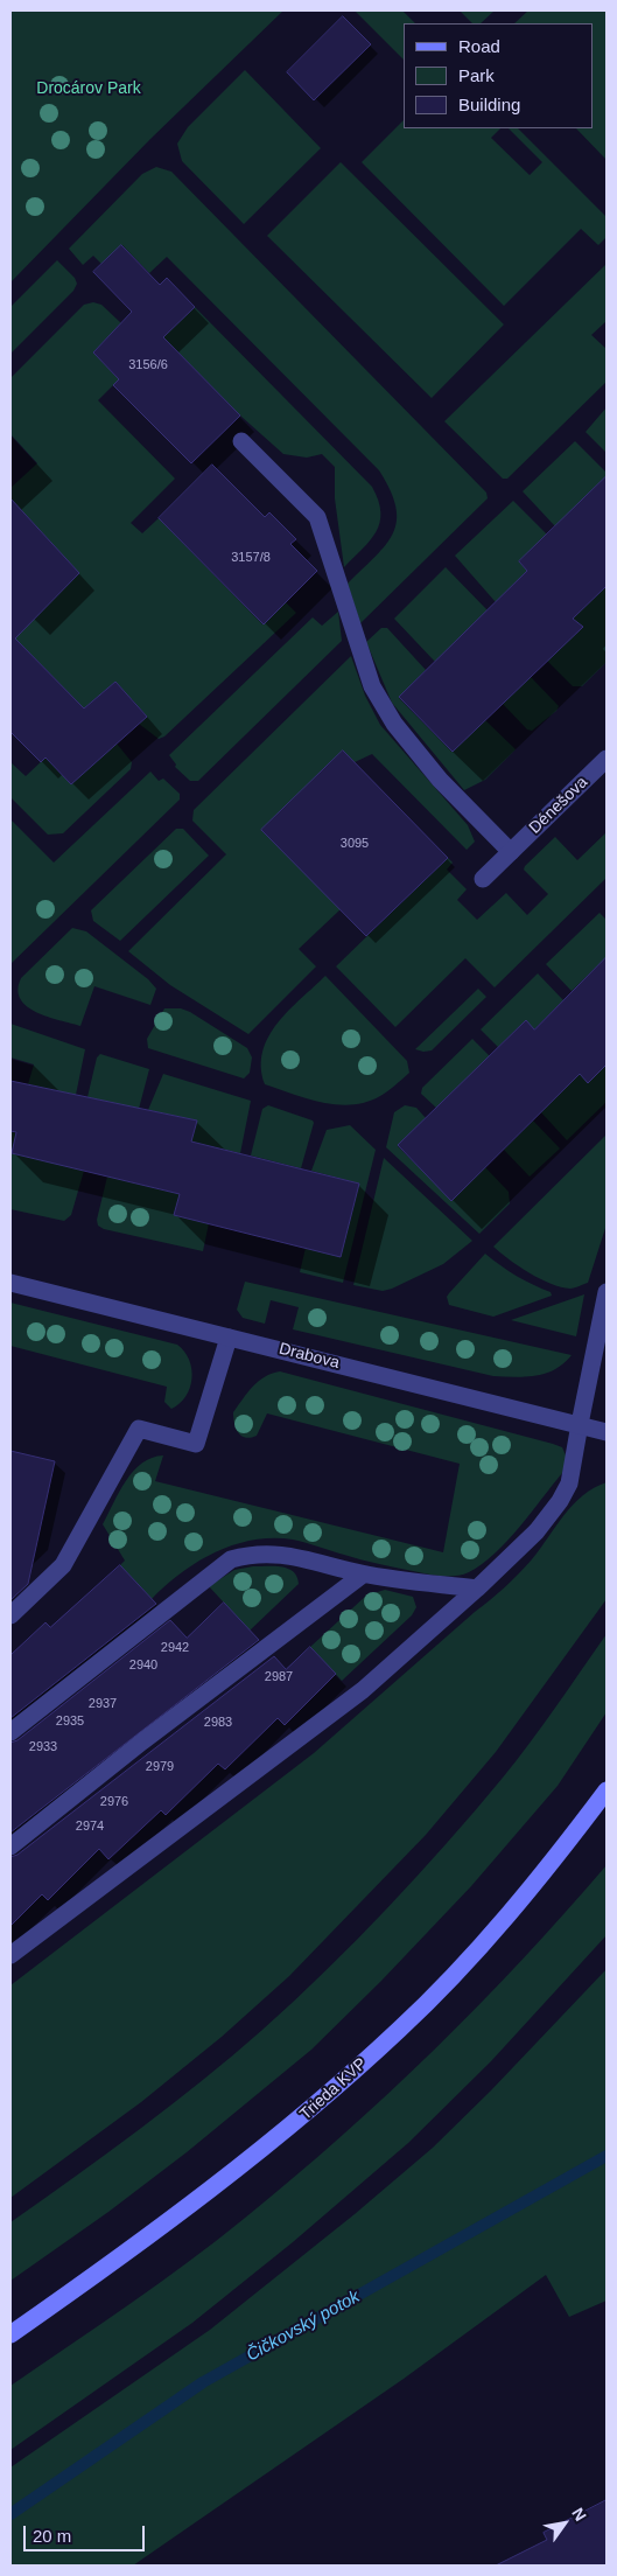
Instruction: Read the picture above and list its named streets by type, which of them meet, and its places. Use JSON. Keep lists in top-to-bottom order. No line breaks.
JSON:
{"streets":{"street":["Dénešova","Drabova","Trieda KVP"]},"water":["Čičkovský potok"],"parks":["Drocárov Park"],"house_numbers":["3156/6","3157/8","3095","2942","2940","2987","2937","2935","2983","2933","2979","2976","2974"],"legend":["Road","Park","Building"],"scale_bar":"20 m","north":"top right"}
